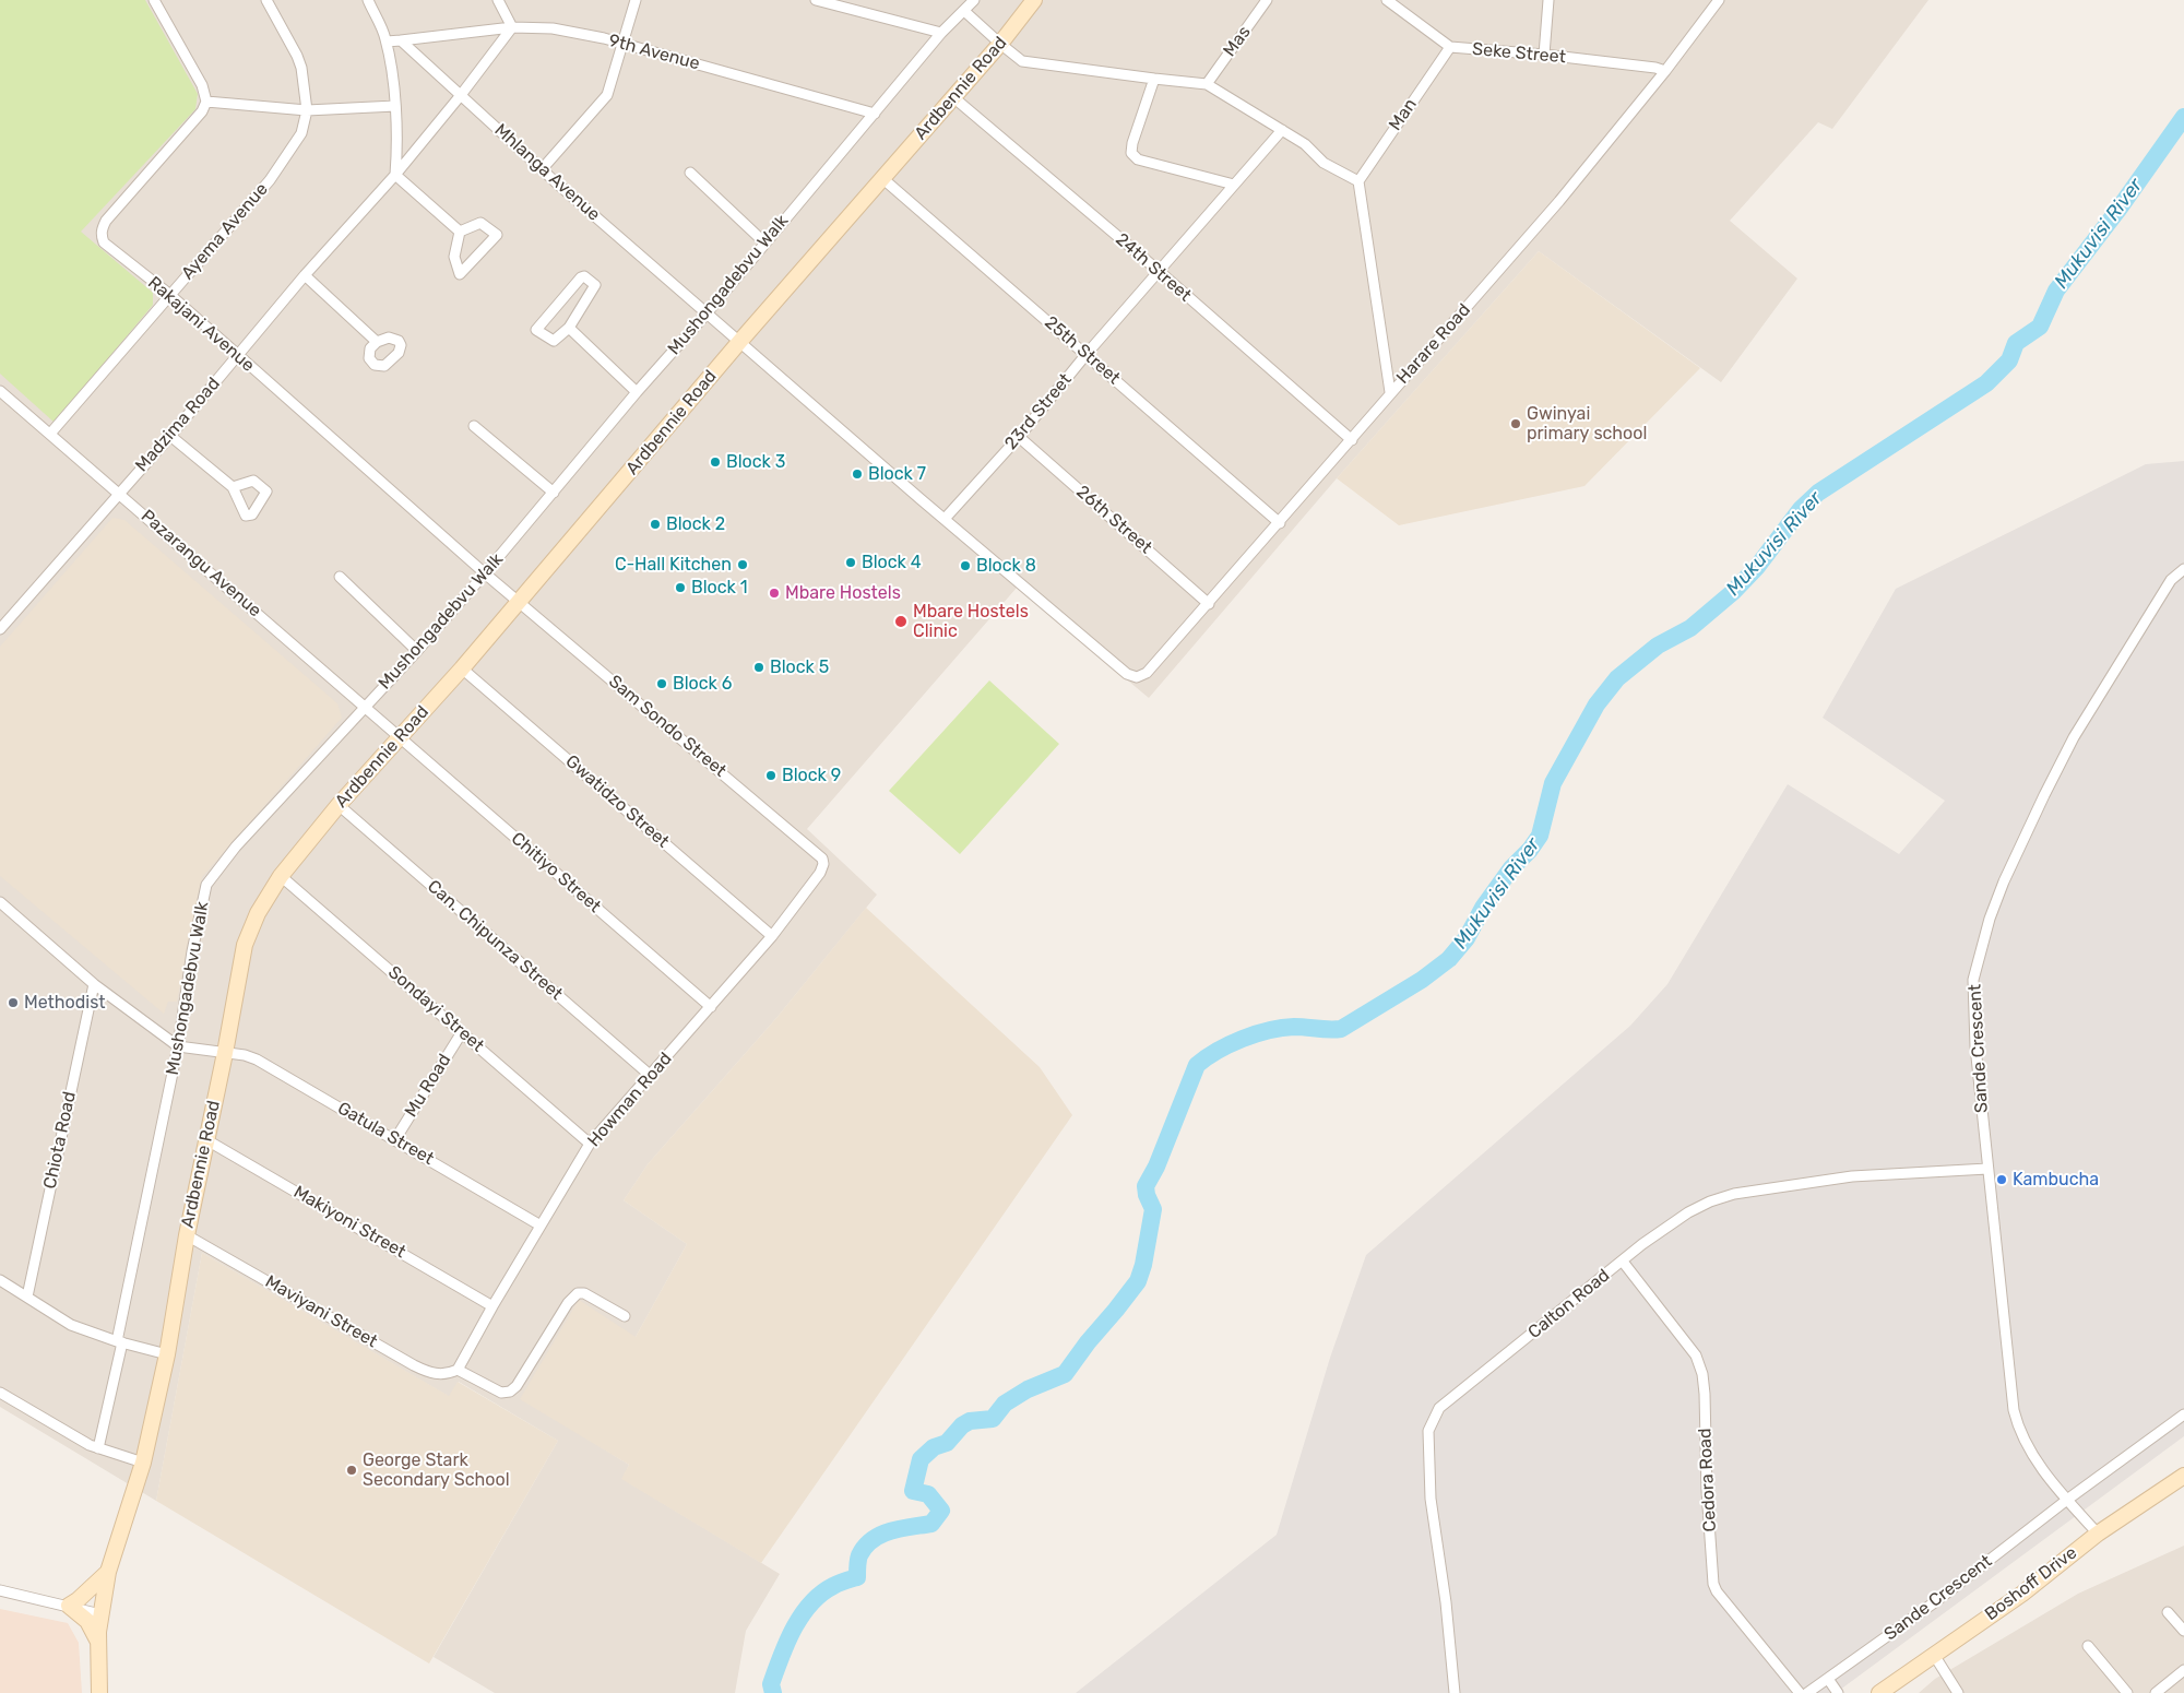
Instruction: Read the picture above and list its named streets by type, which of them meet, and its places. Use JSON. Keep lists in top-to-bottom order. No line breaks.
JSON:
{"streets":{"main road":["Ardbennie Road","Boshoff Drive"],"street":["Mas","9th Avenue","Seke Street","Man","Mhlanga Avenue","Ayema Avenue","24th Street","Mushongadebvu Walk","Rakajani Avenue","Harare Road","25th Street","23rd Street","Madzima Road","26th Street","Pazarangu Avenue","Sam Sondo Street","Gwatidzo Street","Chitiyo Street","Can. Chipunza Street","Sondayi Street","Sande Crescent","Mu Road","Howman Road","Gatula Street","Chiota Road","Makiyoni Street","Calton Road","Maviyani Street","Cedora Road"]},"crossings":[["9th Avenue","Mhlanga Avenue"],["9th Avenue","Mushongadebvu Walk"],["Seke Street","Man"],["Seke Street","Harare Road"],["Ardbennie Road","Mhlanga Avenue"],["Ardbennie Road","24th Street"],["Ardbennie Road","Rakajani Avenue"],["Ardbennie Road","25th Street"],["Ardbennie Road","Pazarangu Avenue"],["Ardbennie Road","Sam Sondo Street"],["Ardbennie Road","Gwatidzo Street"],["Ardbennie Road","Chitiyo Street"],["Ardbennie Road","Can. Chipunza Street"],["Ardbennie Road","Sondayi Street"],["Ardbennie Road","Gatula Street"],["Ardbennie Road","Makiyoni Street"],["Ardbennie Road","Maviyani Street"],["Mhlanga Avenue","Mushongadebvu Walk"],["Mhlanga Avenue","Harare Road"],["Mhlanga Avenue","23rd Street"],["Mhlanga Avenue","Madzima Road"],["Ayema Avenue","Rakajani Avenue"],["Ayema Avenue","Pazarangu Avenue"],["24th Street","Harare Road"],["24th Street","23rd Street"],["Mushongadebvu Walk","Rakajani Avenue"],["Mushongadebvu Walk","Pazarangu Avenue"],["Mushongadebvu Walk","Gatula Street"],["Rakajani Avenue","Madzima Road"],["Rakajani Avenue","Sam Sondo Street"],["Harare Road","25th Street"],["Harare Road","26th Street"],["25th Street","23rd Street"],["23rd Street","26th Street"],["Madzima Road","Pazarangu Avenue"],["Pazarangu Avenue","Chitiyo Street"],["Sam Sondo Street","Howman Road"],["Gwatidzo Street","Howman Road"],["Chitiyo Street","Howman Road"],["Can. Chipunza Street","Howman Road"],["Sondayi Street","Mu Road"],["Sondayi Street","Howman Road"],["Sande Crescent","Calton Road"],["Mu Road","Gatula Street"],["Howman Road","Gatula Street"],["Howman Road","Makiyoni Street"],["Howman Road","Maviyani Street"],["Calton Road","Cedora Road"]],"water":["Mukuvisi River"],"places":["Gwinyai primary school","Block 3","Block 7","Block 2","Block 4","C-Hall Kitchen","Block 8","Block 1","Mbare Hostels","Mbare Hostels Clinic","Block 5","Block 6","Block 9","Methodist","Kambucha","George Stark Secondary School"]}
